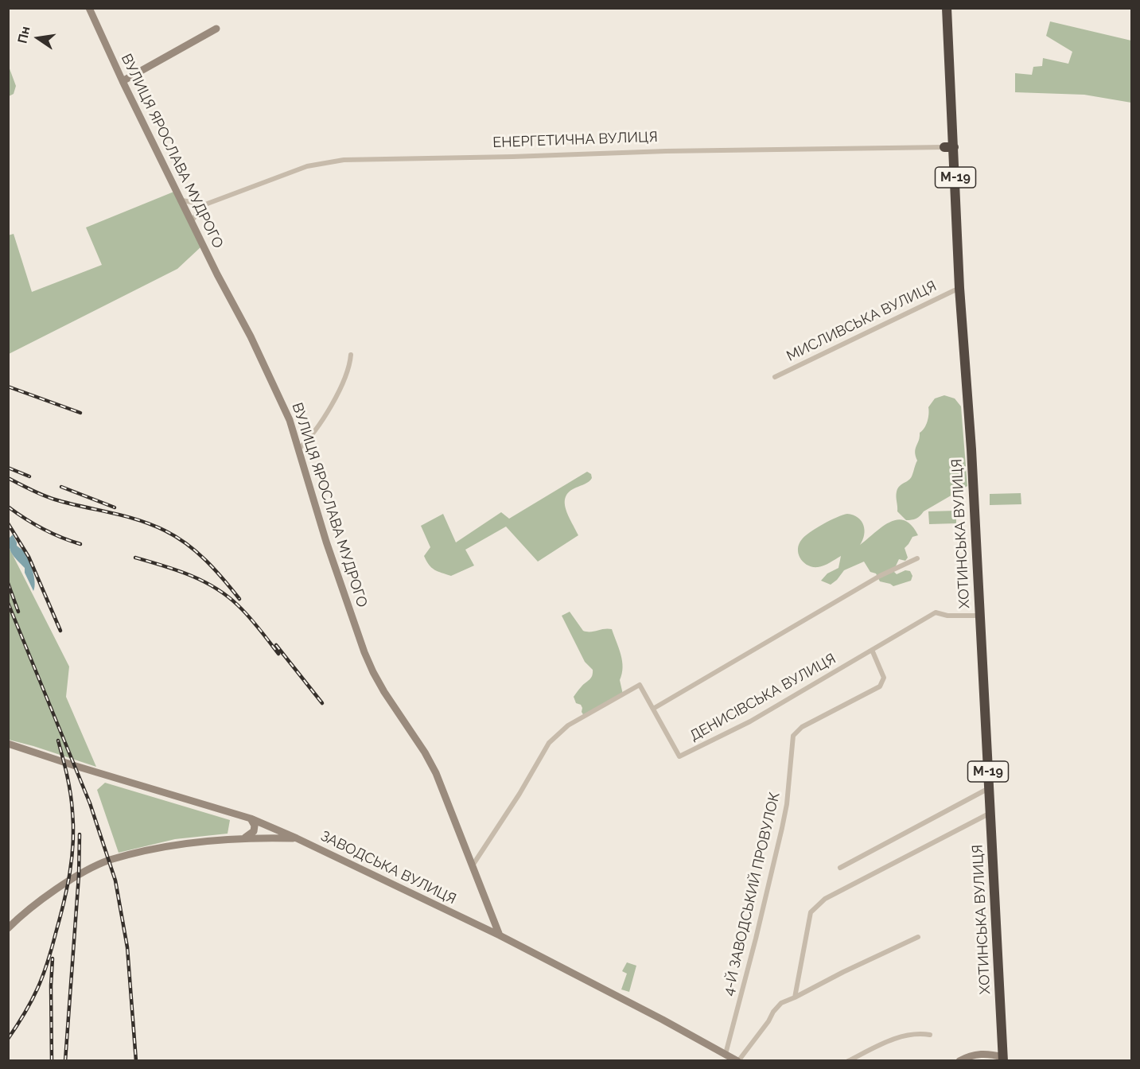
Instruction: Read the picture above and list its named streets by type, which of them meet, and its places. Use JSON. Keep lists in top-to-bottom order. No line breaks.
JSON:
{"streets":{"highway":["М-19","ХОТИНСЬКА ВУЛИЦЯ"],"main road":["ВУЛИЦЯ ЯРОСЛАВА МУДРОГО","ЗАВОДСЬКА ВУЛИЦЯ"],"street":["ЕНЕРГЕТИЧНА ВУЛИЦЯ","МИСЛИВСЬКА ВУЛИЦЯ","ДЕНИСІВСЬКА ВУЛИЦЯ","4-Й ЗАВОДСЬКИЙ ПРОВУЛОК"]},"crossings":[["ЕНЕРГЕТИЧНА ВУЛИЦЯ","ХОТИНСЬКА ВУЛИЦЯ"],["ВУЛИЦЯ ЯРОСЛАВА МУДРОГО","ДЕНИСІВСЬКА ВУЛИЦЯ"],["ВУЛИЦЯ ЯРОСЛАВА МУДРОГО","ЗАВОДСЬКА ВУЛИЦЯ"],["МИСЛИВСЬКА ВУЛИЦЯ","ХОТИНСЬКА ВУЛИЦЯ"],["ХОТИНСЬКА ВУЛИЦЯ","ДЕНИСІВСЬКА ВУЛИЦЯ"],["ДЕНИСІВСЬКА ВУЛИЦЯ","4-Й ЗАВОДСЬКИЙ ПРОВУЛОК"],["ЗАВОДСЬКА ВУЛИЦЯ","4-Й ЗАВОДСЬКИЙ ПРОВУЛОК"]],"north":"left"}
